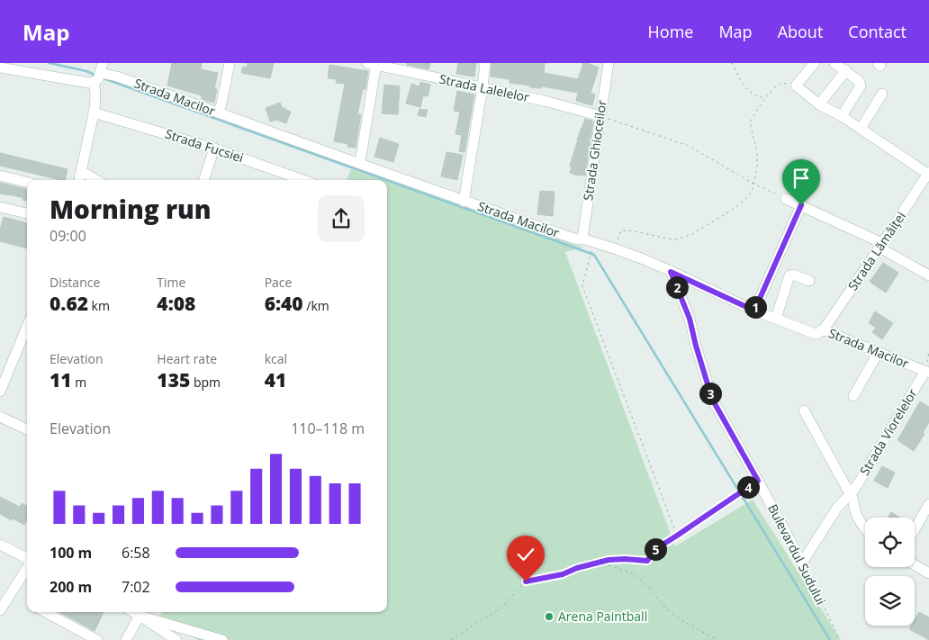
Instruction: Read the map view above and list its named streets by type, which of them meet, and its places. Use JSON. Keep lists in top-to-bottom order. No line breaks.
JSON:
{"streets":{"street":["Strada Lalelelor","Strada Macilor","Strada Fucsiei","Strada Ghioceilor","Strada Lămâiței","Strada Viorelelor","Bulevardul Sudului"]},"crossings":[["Strada Lalelelor","Strada Ghioceilor"],["Strada Macilor","Strada Ghioceilor"],["Strada Macilor","Strada Lămâiței"],["Strada Macilor","Strada Viorelelor"],["Strada Macilor","Bulevardul Sudului"],["Strada Viorelelor","Bulevardul Sudului"]],"places":["Arena Paintball"],"page":{"header":"Map","nav":["Home","Map","About","Contact"],"heading":["Morning run","09:00"],"stats":[["Distance","0.62 km"],["Time","4:08"],["Pace","6:40 /km"],["Elevation","11 m"],["Heart rate","135 bpm"],["kcal","41"]],"pins":["2","1","3","4","5"],"chart":["Elevation","110–118 m"],"list":[{"name":"100 m","note":"6:58"},{"name":"200 m","note":"7:02"}]}}
